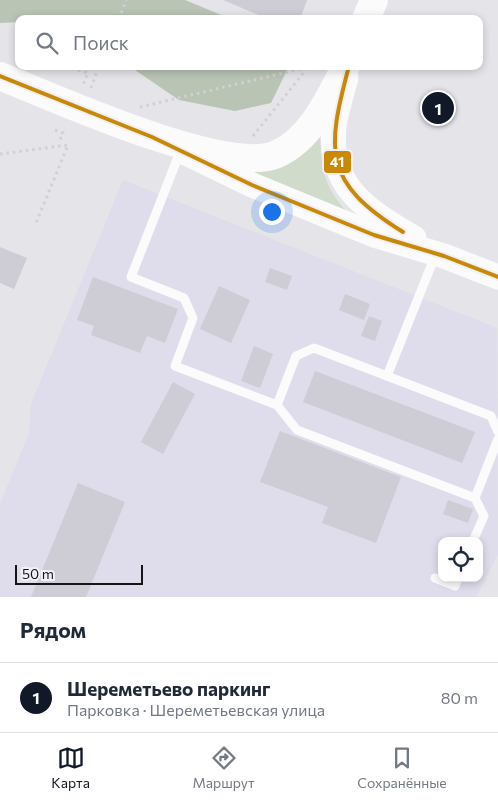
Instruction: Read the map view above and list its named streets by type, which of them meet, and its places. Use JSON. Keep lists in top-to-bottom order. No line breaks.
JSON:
{"lines":["transit line 41"],"scale_bar":"50 m","page":{"search":"Поиск","pins":"1","scale":"50 m","heading":"Рядом","list":[{"mark":"1","name":"Шереметьево паркинг","note":"Парковка · Шереметьевская улица","value":"80 m"}],"nav":["Карта","Маршрут","Сохранённые"]}}
